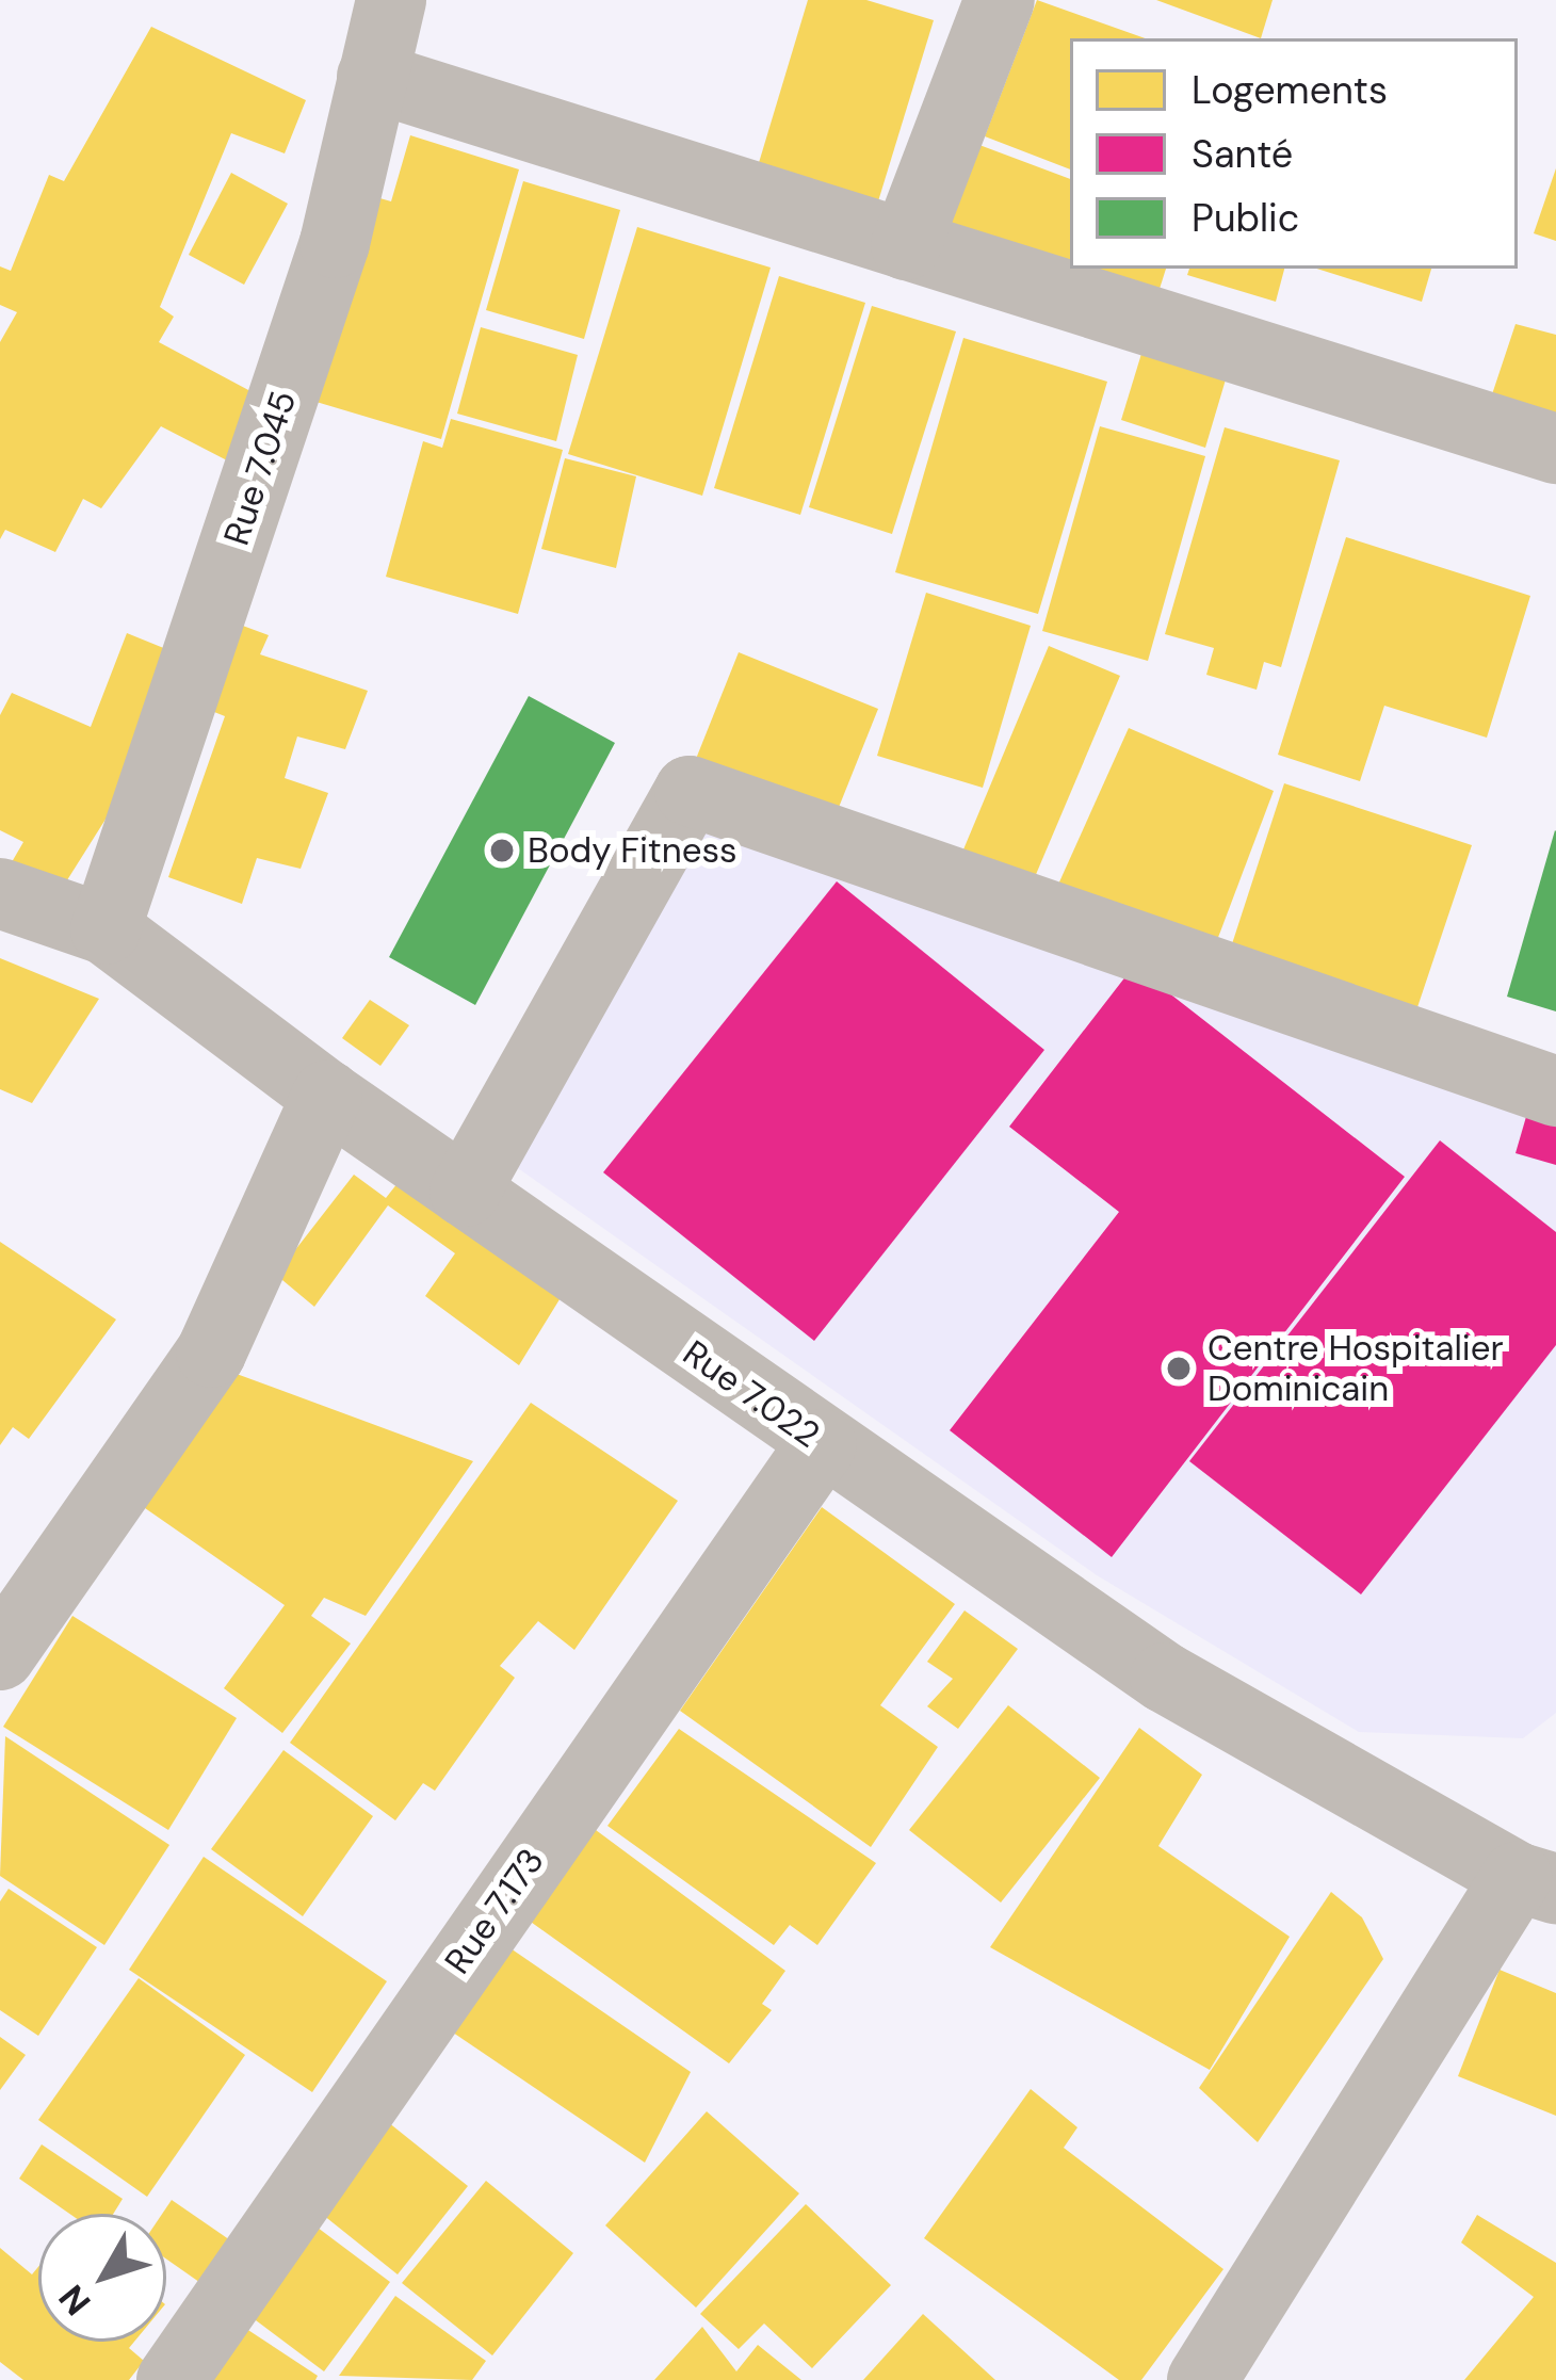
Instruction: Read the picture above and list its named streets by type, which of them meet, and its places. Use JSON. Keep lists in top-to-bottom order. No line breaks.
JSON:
{"streets":{"street":["Rue 7.045","Rue 7.022","Rue 7.173"]},"crossings":[["Rue 7.045","Rue 7.022"],["Rue 7.022","Rue 7.173"]],"places":["Body Fitness","Centre Hospitalier Dominicain"],"legend":["Logements","Santé","Public"],"north":"bottom left"}
